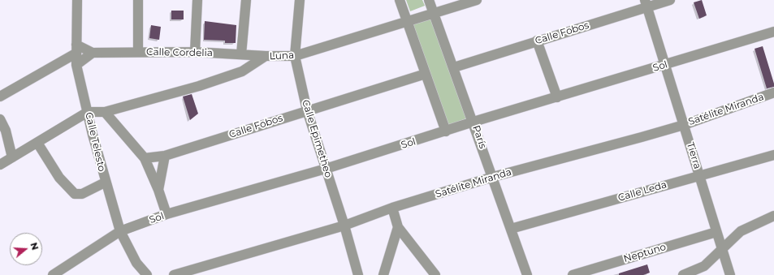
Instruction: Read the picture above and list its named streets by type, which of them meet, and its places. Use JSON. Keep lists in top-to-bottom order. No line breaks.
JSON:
{"streets":{"street":["Calle Fobos","Calle Cordelia","Luna","Sol","Satélite Miranda","París","Calle Epimetheo","Calle Telesto","Tierra","Calle Leda","Neptuno"]},"crossings":[["Calle Fobos","París"],["Calle Fobos","Calle Epimetheo"],["Calle Fobos","Tierra"],["Calle Cordelia","Luna"],["Calle Cordelia","Calle Telesto"],["Luna","París"],["Luna","Calle Epimetheo"],["Luna","Calle Telesto"],["Sol","París"],["Sol","Calle Epimetheo"],["Sol","Calle Telesto"],["Sol","Tierra"],["Satélite Miranda","París"],["Satélite Miranda","Calle Epimetheo"],["Satélite Miranda","Tierra"],["París","Calle Leda"],["Tierra","Calle Leda"],["Tierra","Neptuno"]],"north":"right"}
